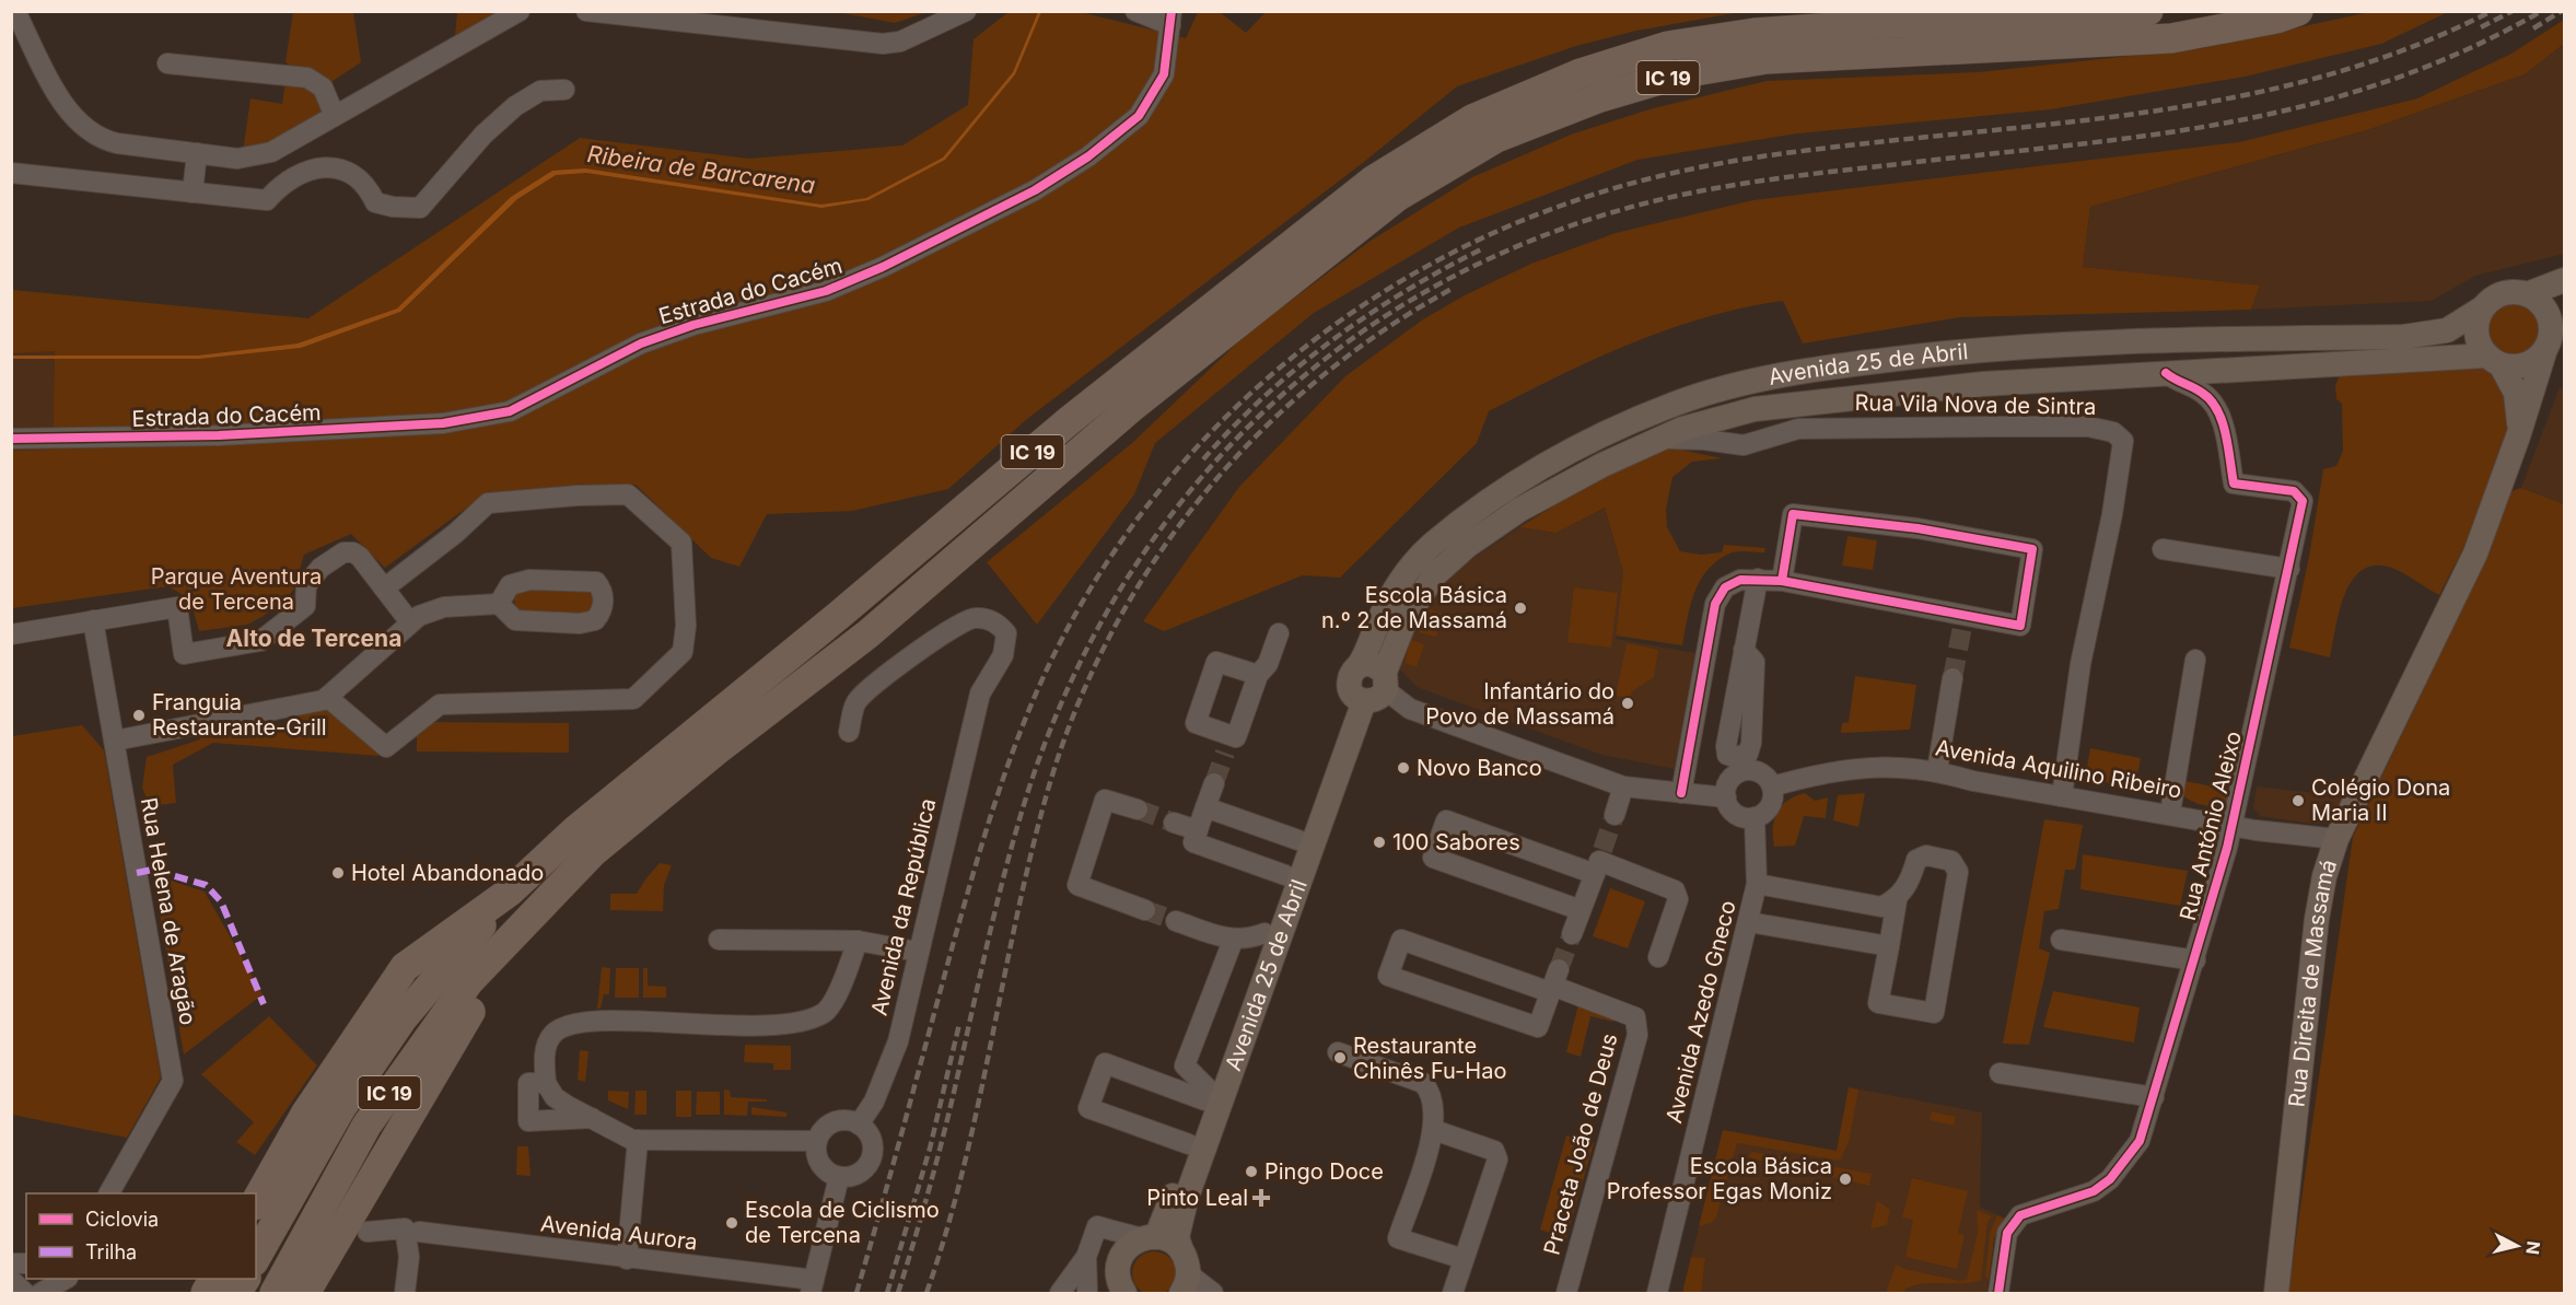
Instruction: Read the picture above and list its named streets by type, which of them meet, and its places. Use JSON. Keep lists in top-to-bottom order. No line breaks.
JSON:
{"streets":{"highway":["IC 19"],"main road":["Avenida 25 de Abril","Rua Direita de Massamá"],"street":["Estrada do Cacém","Rua Vila Nova de Sintra","Avenida Aquilino Ribeiro","Rua António Aleixo","Avenida da República","Rua Helena de Aragão","Avenida Azedo Gneco","Praceta João de Deus","Avenida Aurora"]},"crossings":[["Avenida 25 de Abril","Rua Vila Nova de Sintra"],["Avenida 25 de Abril","Rua António Aleixo"],["Avenida 25 de Abril","Rua Direita de Massamá"],["Rua Vila Nova de Sintra","Avenida Aquilino Ribeiro"],["Avenida Aquilino Ribeiro","Rua António Aleixo"],["Avenida Aquilino Ribeiro","Rua Direita de Massamá"],["Avenida Aquilino Ribeiro","Avenida Azedo Gneco"]],"districts":["Alto de Tercena"],"water":["Ribeira de Barcarena"],"parks":["Parque Aventura de Tercena"],"places":{"other":["Escola Básica n.º 2 de Massamá","Infantário do Povo de Massamá","Franguia Restaurante-Grill","Novo Banco","Colégio Dona Maria II","100 Sabores","Hotel Abandonado","Restaurante Chinês Fu-Hao","Pingo Doce","Escola Básica Professor Egas Moniz","Escola de Ciclismo de Tercena"],"health":["Pinto Leal"]},"legend":["Ciclovia","Trilha"],"north":"right"}
